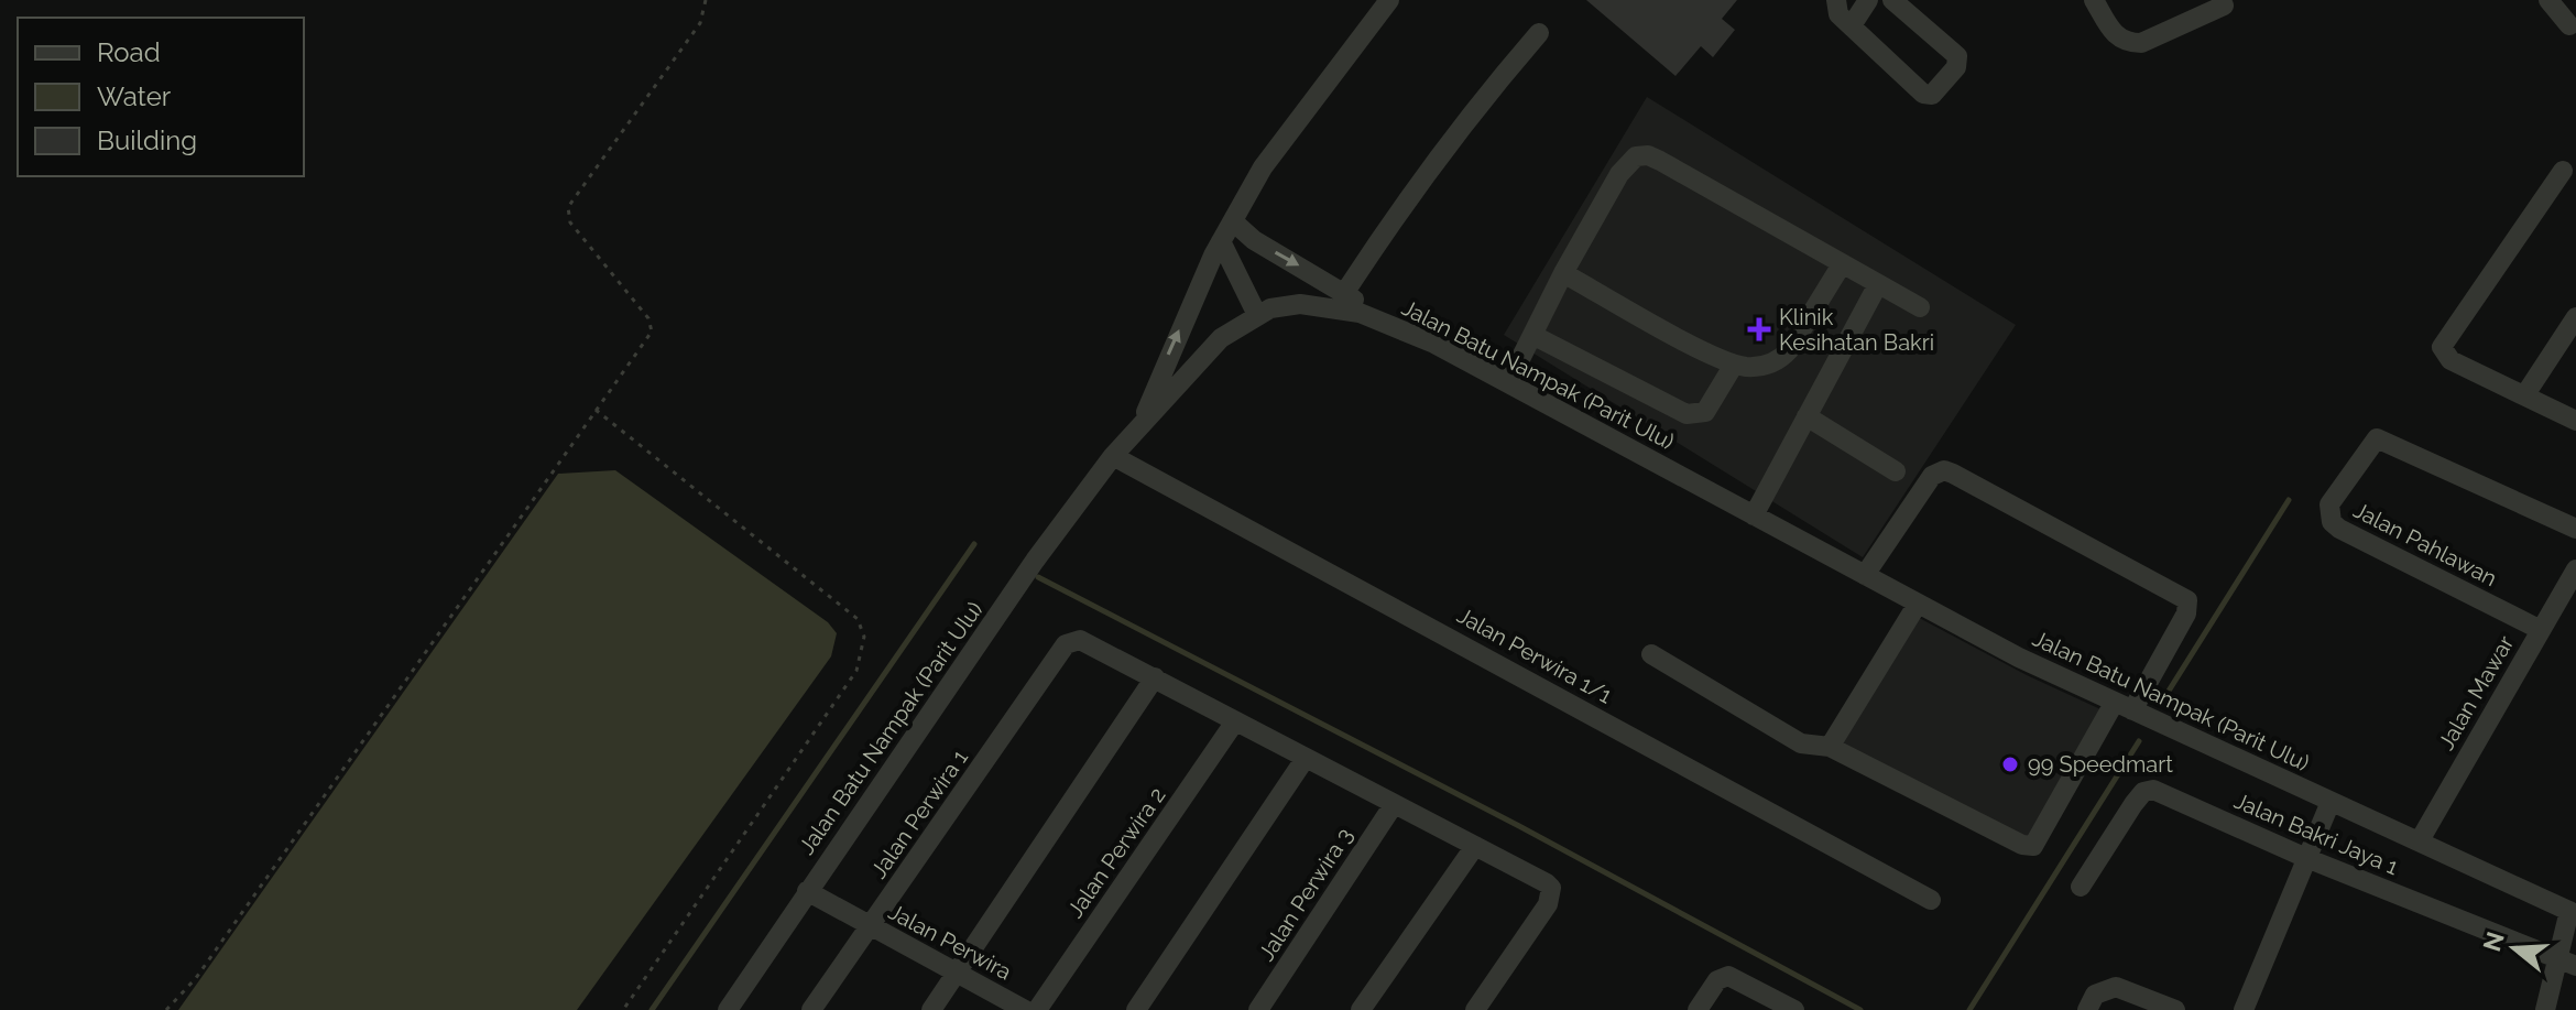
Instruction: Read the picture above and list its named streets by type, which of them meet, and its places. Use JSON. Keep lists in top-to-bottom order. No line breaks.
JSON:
{"streets":{"street":["Jalan Batu Nampak (Parit Ulu)","Jalan Pahlawan","Jalan Perwira 1/1","Jalan Mawar","Jalan Perwira 1","Jalan Bakri Jaya 1","Jalan Perwira 2","Jalan Perwira 3","Jalan Perwira"]},"crossings":[["Jalan Batu Nampak (Parit Ulu)","Jalan Perwira 1/1"],["Jalan Batu Nampak (Parit Ulu)","Jalan Mawar"],["Jalan Batu Nampak (Parit Ulu)","Jalan Perwira"],["Jalan Pahlawan","Jalan Mawar"],["Jalan Perwira 1","Jalan Perwira"]],"places":{"health":["Klinik Kesihatan Bakri"],"other":["99 Speedmart"]},"legend":["Road","Water","Building"],"north":"left"}
